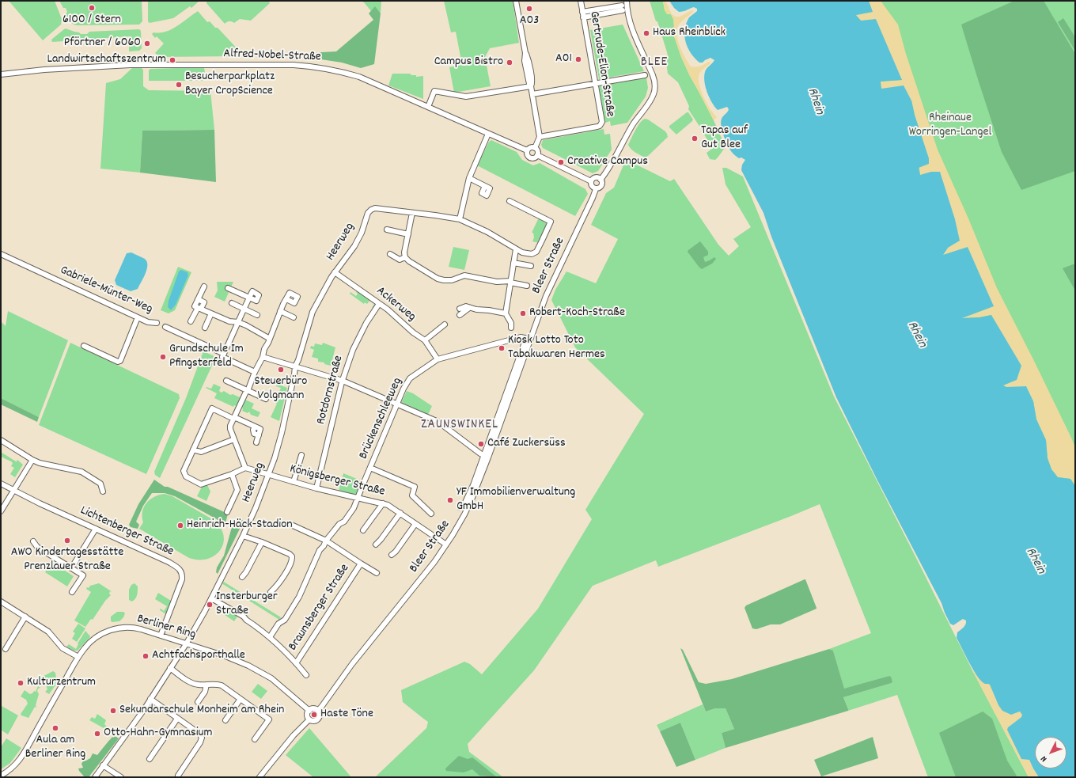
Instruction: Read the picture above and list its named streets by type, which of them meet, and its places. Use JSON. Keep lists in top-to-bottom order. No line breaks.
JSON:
{"streets":{"street":["Alfred-Nobel-Straße","Gertrude-Elion-Straße","Heerweg","Bleer Straße","Gabriele-Münter-Weg","Ackerweg","Rotdornstraße","Brückenschleeweg","Königsberger Straße","Lichtenberger Straße","Braunsberger Straße","Berliner Ring"]},"crossings":[["Heerweg","Ackerweg"],["Heerweg","Königsberger Straße"],["Heerweg","Berliner Ring"],["Bleer Straße","Brückenschleeweg"],["Bleer Straße","Königsberger Straße"],["Bleer Straße","Berliner Ring"],["Ackerweg","Rotdornstraße"],["Ackerweg","Brückenschleeweg"],["Rotdornstraße","Königsberger Straße"],["Brückenschleeweg","Königsberger Straße"],["Brückenschleeweg","Braunsberger Straße"],["Lichtenberger Straße","Berliner Ring"]],"districts":["BLEE","ZAUNSWINKEL"],"water":["Rhein"],"parks":["Rheinaue Worringen-Langel"],"places":["6100 / Stern","A03","Haus Rheinblick","Pförtner / 6060","A01","Landwirtschaftszentrum","Campus Bistro","Besucherparkplatz Bayer CropScience","Tapas auf Gut Blee","Creative Campus","Robert-Koch-Straße","Kiosk Lotto Toto Tabakwaren Hermes","Grundschule Im Pfingsterfeld","Steuerbüro Volgmann","Café Zuckersüss","YF Immobilienverwaltung GmbH","Heinrich-Häck-Stadion","AWO Kindertagesstätte Prenzlauer Straße","Insterburger Straße","Achtfachsporthalle","Kulturzentrum","Sekundarschule Monheim am Rhein","Haste Töne","Aula am Berliner Ring","Otto-Hahn-Gymnasium"],"north":"bottom left"}
